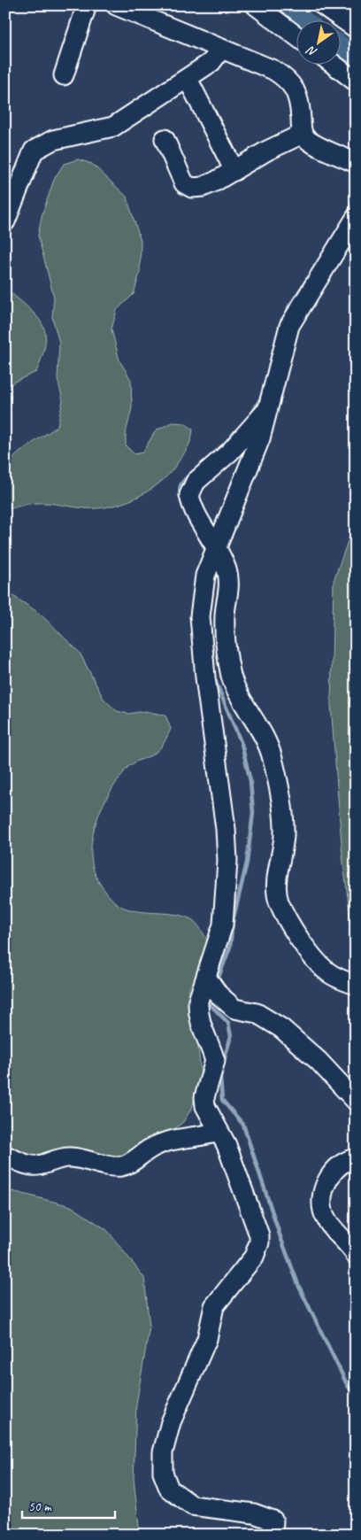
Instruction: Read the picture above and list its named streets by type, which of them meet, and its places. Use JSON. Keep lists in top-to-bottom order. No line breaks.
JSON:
{"scale_bar":"50 m","north":"bottom left"}
